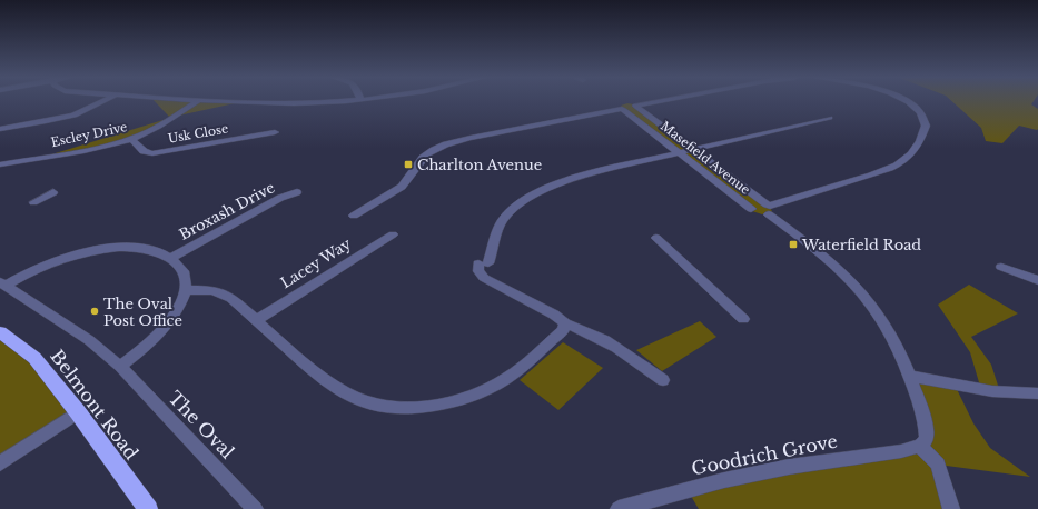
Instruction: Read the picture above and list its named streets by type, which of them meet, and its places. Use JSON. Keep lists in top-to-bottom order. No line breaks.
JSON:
{"streets":{"highway":["Belmont Road"],"street":["Usk Close","Escley Drive","Masefield Avenue","Broxash Drive","Lacey Way","The Oval","Goodrich Grove"]},"crossings":[["Usk Close","Escley Drive"],["Broxash Drive","The Oval"]],"places":{"transit":["Charlton Avenue","Waterfield Road"],"other":["The Oval Post Office"]}}
